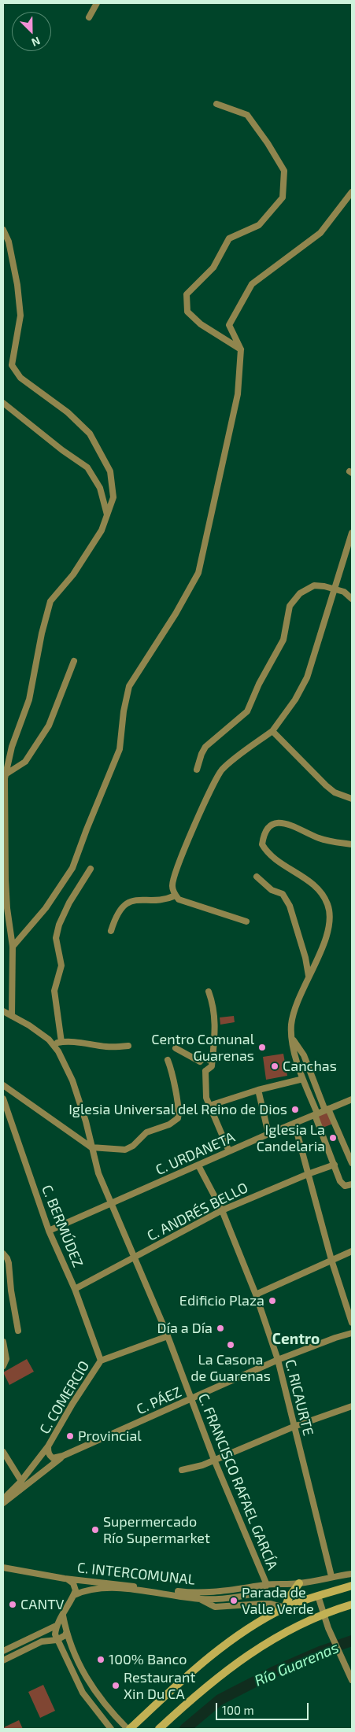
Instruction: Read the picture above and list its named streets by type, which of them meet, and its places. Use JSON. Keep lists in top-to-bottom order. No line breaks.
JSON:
{"streets":{"street":["C. URDANETA","C. ANDRÉS BELLO","C. BERMÚDEZ","C. COMERCIO","C. RICAURTE","C. PÁEZ","C. FRANCISCO RAFAEL GARCÍA","C. INTERCOMUNAL"]},"crossings":[["C. URDANETA","C. BERMÚDEZ"],["C. URDANETA","C. RICAURTE"],["C. URDANETA","C. FRANCISCO RAFAEL GARCÍA"],["C. ANDRÉS BELLO","C. BERMÚDEZ"],["C. ANDRÉS BELLO","C. RICAURTE"],["C. ANDRÉS BELLO","C. FRANCISCO RAFAEL GARCÍA"],["C. BERMÚDEZ","C. COMERCIO"],["C. COMERCIO","C. PÁEZ"],["C. COMERCIO","C. FRANCISCO RAFAEL GARCÍA"],["C. RICAURTE","C. PÁEZ"],["C. RICAURTE","C. INTERCOMUNAL"],["C. PÁEZ","C. FRANCISCO RAFAEL GARCÍA"],["C. FRANCISCO RAFAEL GARCÍA","C. INTERCOMUNAL"]],"districts":["Centro"],"water":["Río Guarenas"],"places":["Centro Comunal Guarenas","Canchas","Iglesia Universal del Reino de Dios","Iglesia La Candelaria","Edificio Plaza","Día a Día","La Casona de Guarenas","Provincial","Supermercado Río Supermarket","Parada de Valle Verde","CANTV","100% Banco","Restaurant Xin Du CA"],"scale_bar":"100 m","north":"bottom right"}
